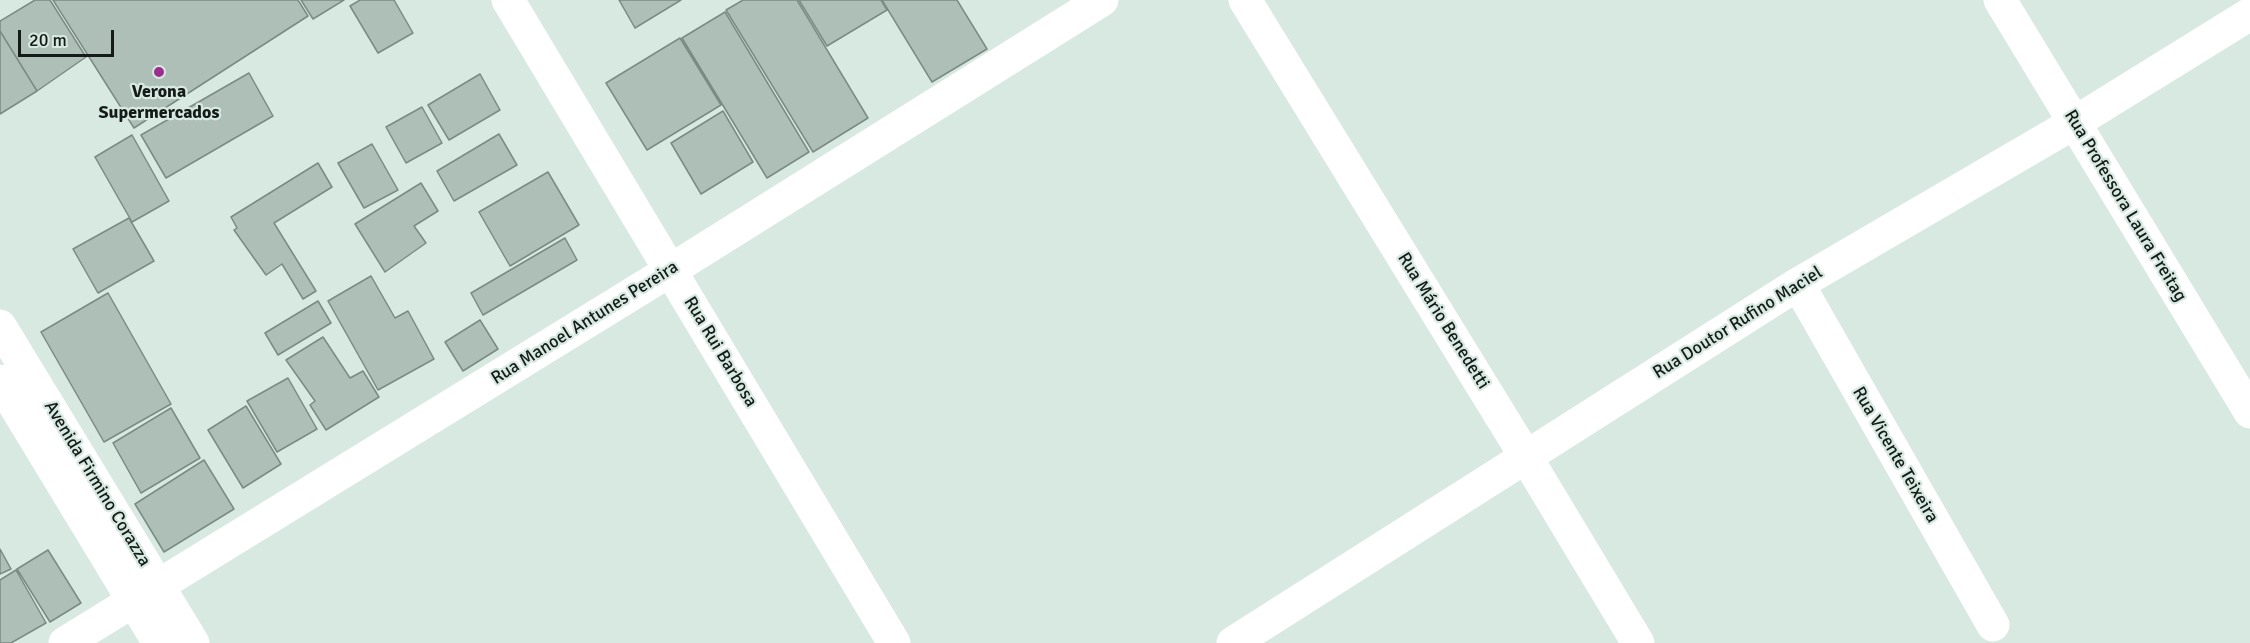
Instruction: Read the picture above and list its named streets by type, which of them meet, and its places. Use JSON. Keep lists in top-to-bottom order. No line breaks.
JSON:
{"streets":{"street":["Rua Professora Laura Freitag","Rua Mário Benedetti","Rua Manoel Antunes Pereira","Rua Doutor Rufino Maciel","Rua Rui Barbosa","Rua Vicente Teixeira","Avenida Firmino Corazza"]},"crossings":[["Rua Professora Laura Freitag","Rua Doutor Rufino Maciel"],["Rua Mário Benedetti","Rua Doutor Rufino Maciel"],["Rua Manoel Antunes Pereira","Rua Rui Barbosa"],["Rua Manoel Antunes Pereira","Avenida Firmino Corazza"],["Rua Doutor Rufino Maciel","Rua Vicente Teixeira"]],"places":["Verona Supermercados"],"scale_bar":"20 m"}
